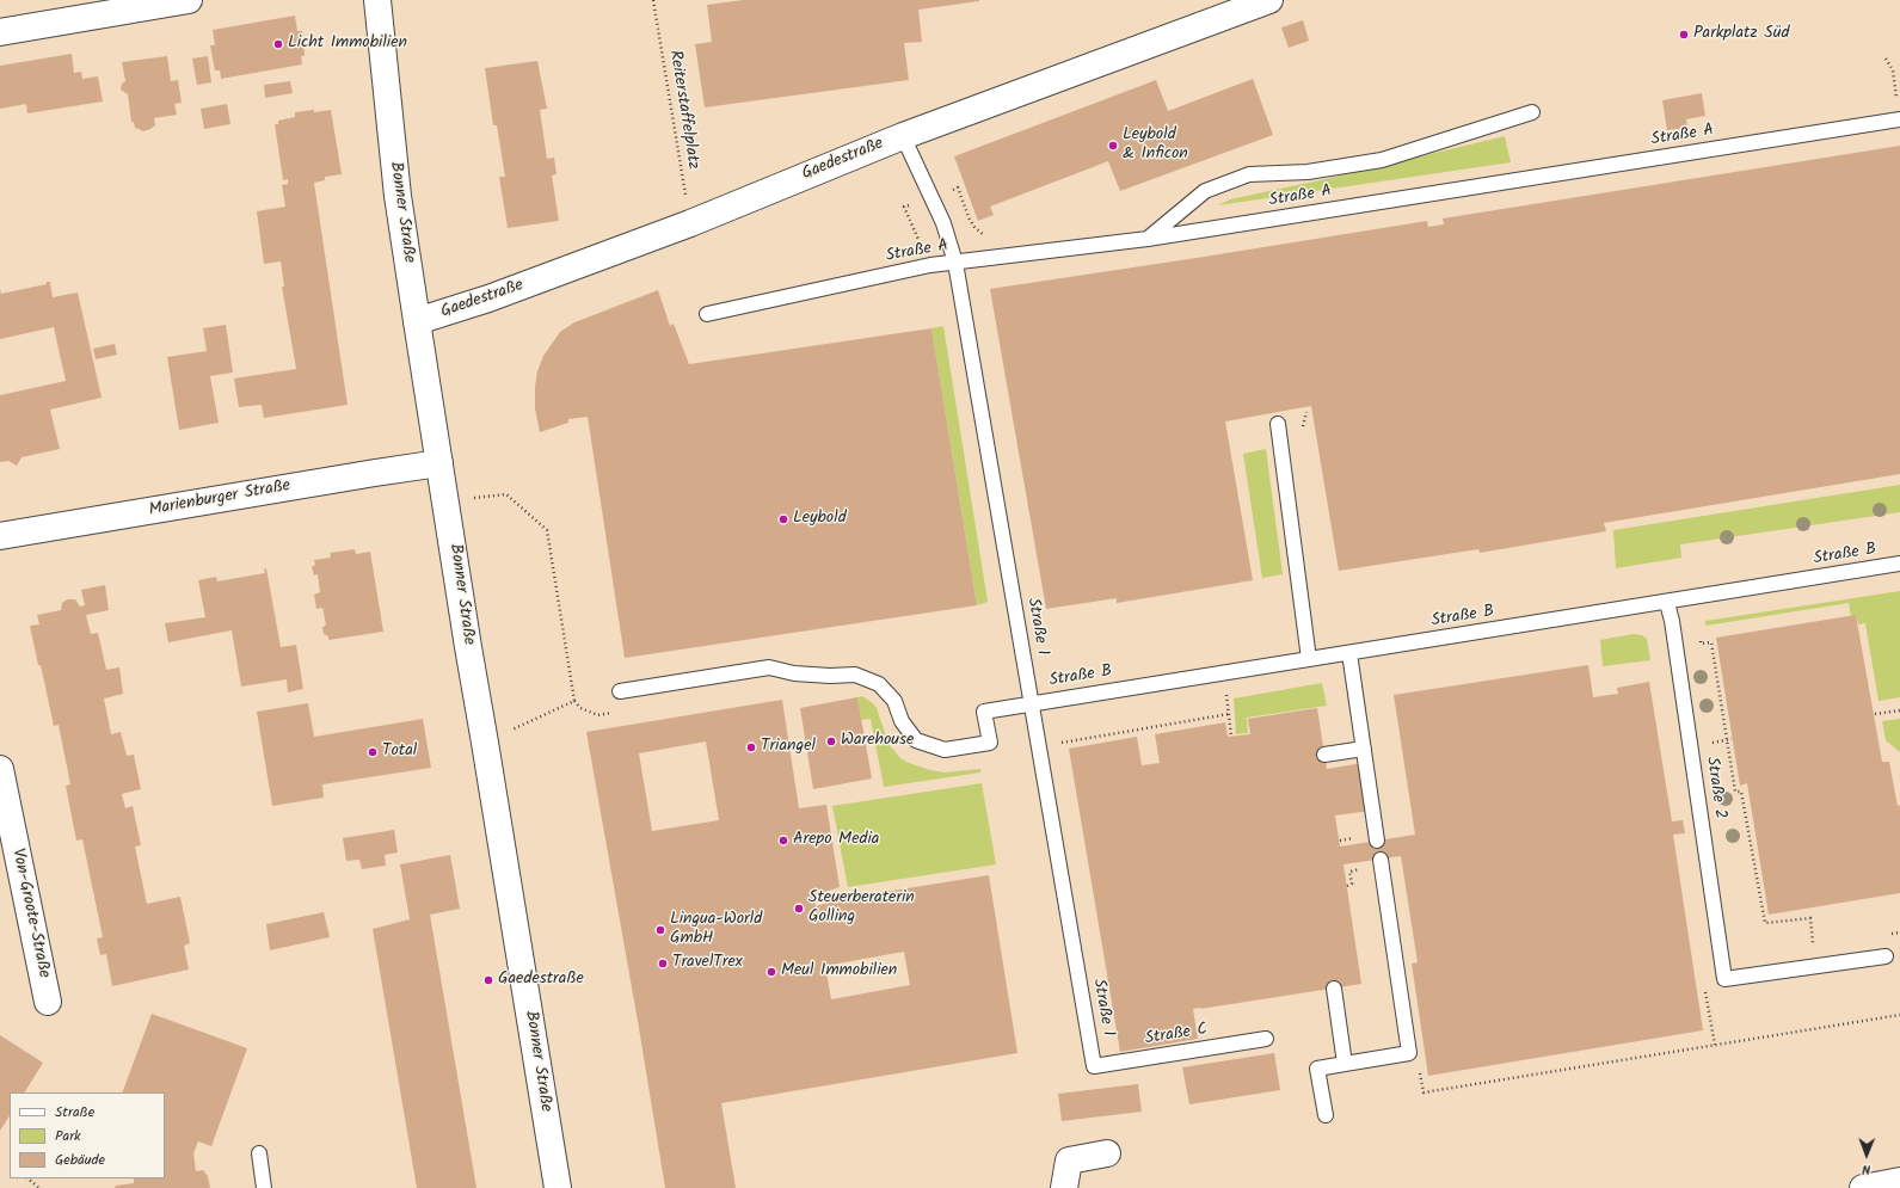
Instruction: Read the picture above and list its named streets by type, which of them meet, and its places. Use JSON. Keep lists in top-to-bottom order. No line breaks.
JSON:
{"streets":{"street":["Gaedestraße","Bonner Straße","Marienburger Straße","Von-Groote-Straße"],"lane":["Straße A","Straße B","Straße 1","Straße 2","Straße C"],"path":["Reiterstaffelplatz"]},"crossings":[["Reiterstaffelplatz","Gaedestraße"],["Straße A","Straße 1"],["Gaedestraße","Bonner Straße"],["Gaedestraße","Straße 1"],["Bonner Straße","Marienburger Straße"],["Straße B","Straße 1"],["Straße B","Straße 2"],["Straße 1","Straße C"]],"places":["Parkplatz Süd","Licht Immobilien","Leybold & Inficon","Leybold","Warehouse","Triangel","Total","Arepo Media","Steuerberaterin Golling","Lingua-World GmbH","TravelTrex","Meul Immobilien","Gaedestraße"],"legend":["Straße","Park","Gebäude"],"north":"bottom"}
